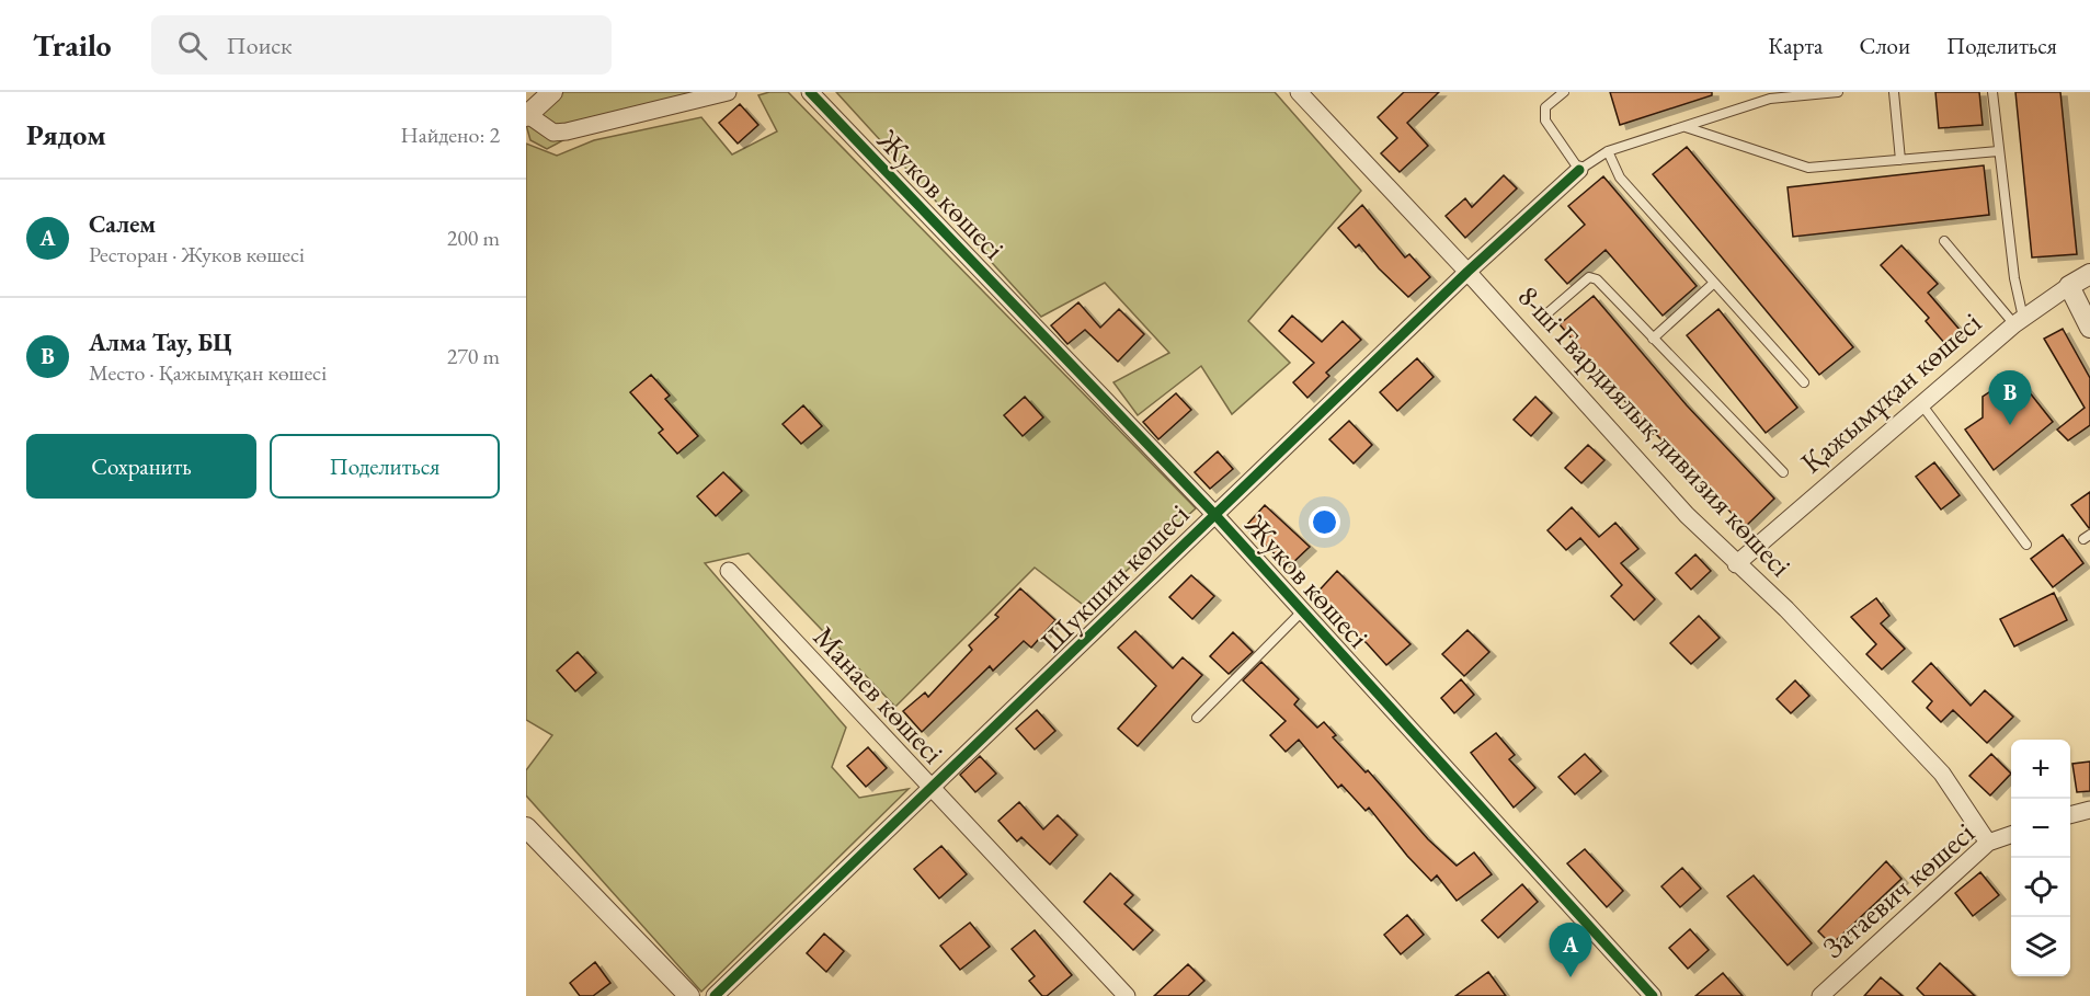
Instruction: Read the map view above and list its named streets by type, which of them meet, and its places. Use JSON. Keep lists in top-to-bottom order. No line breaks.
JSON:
{"streets":{"street":["Жуков көшесі","Қажымұқан көшесі","8-ші Гвардиялық дивизия көшесі","Шукшин көшесі","Манаев көшесі","Затаевич көшесі"]},"crossings":[["Жуков көшесі","Шукшин көшесі"],["Қажымұқан көшесі","8-ші Гвардиялық дивизия көшесі"],["8-ші Гвардиялық дивизия көшесі","Шукшин көшесі"],["8-ші Гвардиялық дивизия көшесі","Затаевич көшесі"],["Шукшин көшесі","Манаев көшесі"]],"page":{"header":"Trailo","search":"Поиск","nav":["Карта","Слои","Поделиться"],"heading":["Рядом","Найдено: 2"],"list":[{"mark":"A","name":"Салем","note":"Ресторан · Жуков көшесі","value":"200 m"},{"mark":"B","name":"Алма Тау, БЦ","note":"Место · Қажымұқан көшесі","value":"270 m"}],"pins":["B","A"],"buttons":["Сохранить","Поделиться"],"map_buttons":["+","−"]}}
